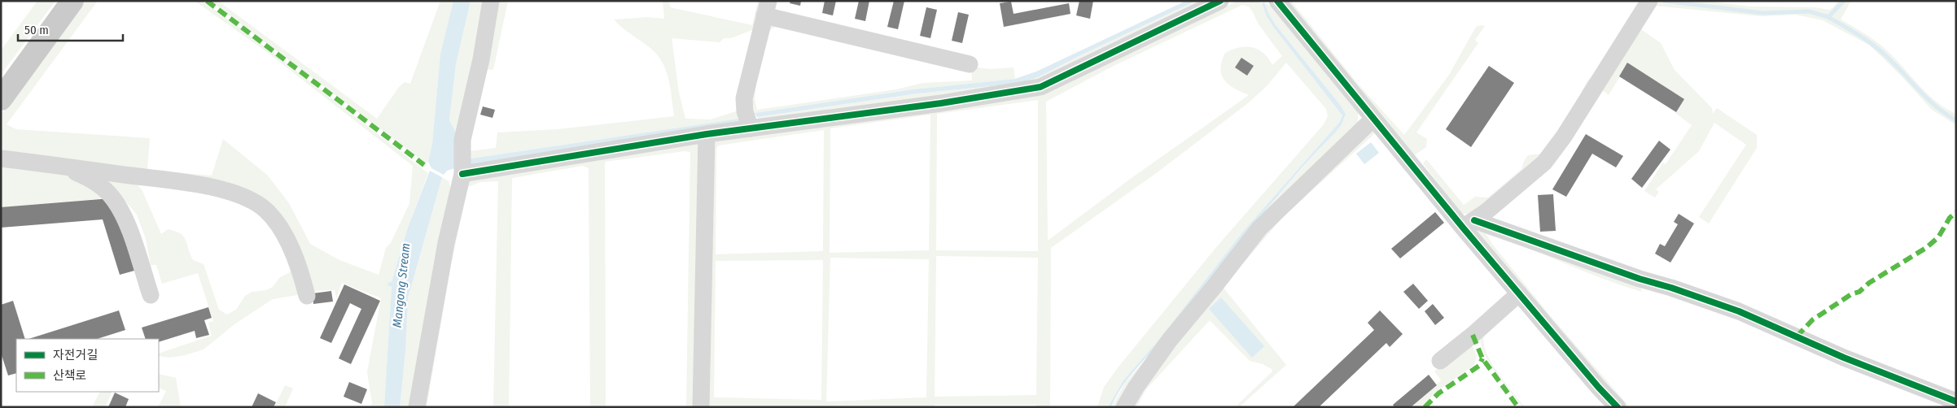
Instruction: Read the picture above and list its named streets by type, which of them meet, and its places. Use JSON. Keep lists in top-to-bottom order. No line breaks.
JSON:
{"water":["Mangong Stream"],"legend":["자전거길","산책로"],"scale_bar":"50 m"}
